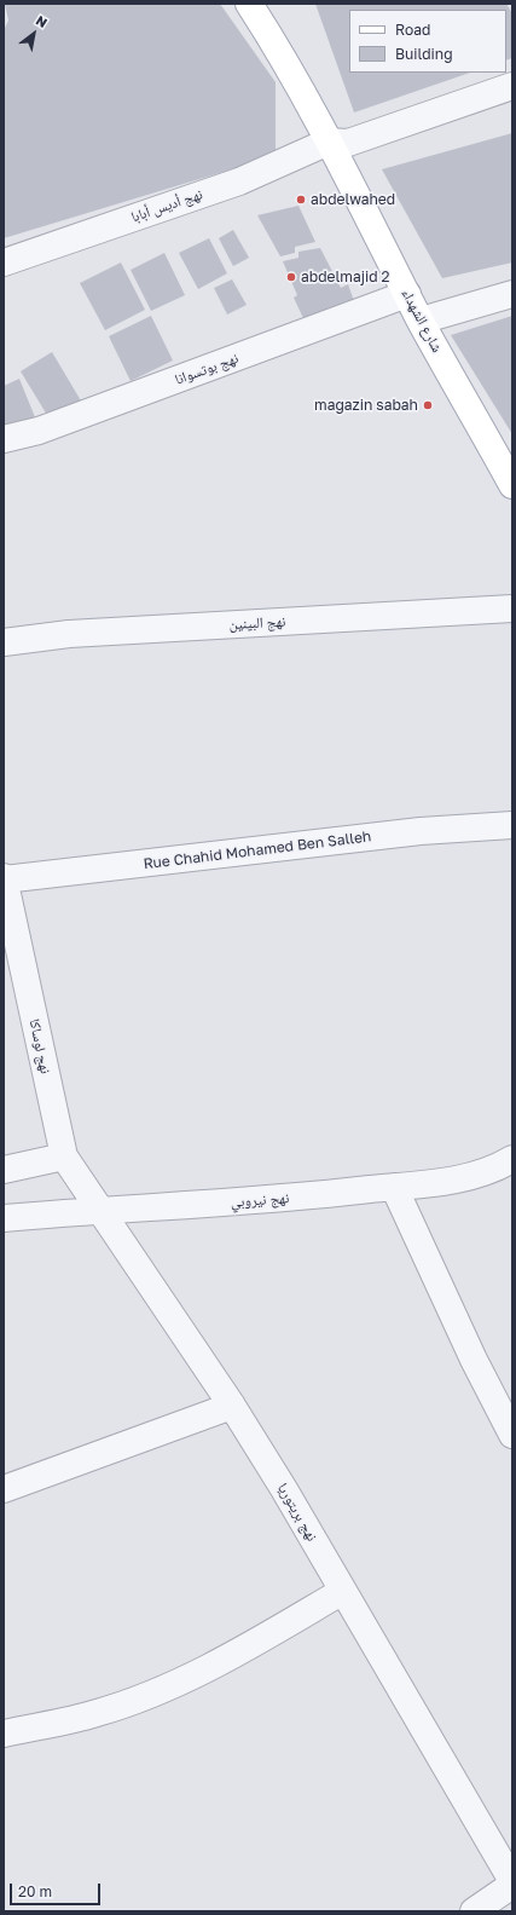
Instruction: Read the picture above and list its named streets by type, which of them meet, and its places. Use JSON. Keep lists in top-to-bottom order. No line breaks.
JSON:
{"streets":{"main road":["شارع الشهداء"],"street":["نهج أديس أبابا","نهج بوتسوانا","نهج البينين","Rue Chahid Mohamed Ben Salleh","نهج لوساكا","نهج نيروبي","نهج بريتوريا"]},"crossings":[["نهج أديس أبابا","شارع الشهداء"],["شارع الشهداء","نهج بوتسوانا"],["Rue Chahid Mohamed Ben Salleh","نهج لوساكا"],["نهج لوساكا","نهج بريتوريا"],["نهج نيروبي","نهج بريتوريا"]],"places":["abdelwahed","abdelmajid 2","magazin sabah"],"legend":["Road","Building"],"scale_bar":"20 m","north":"top right"}
